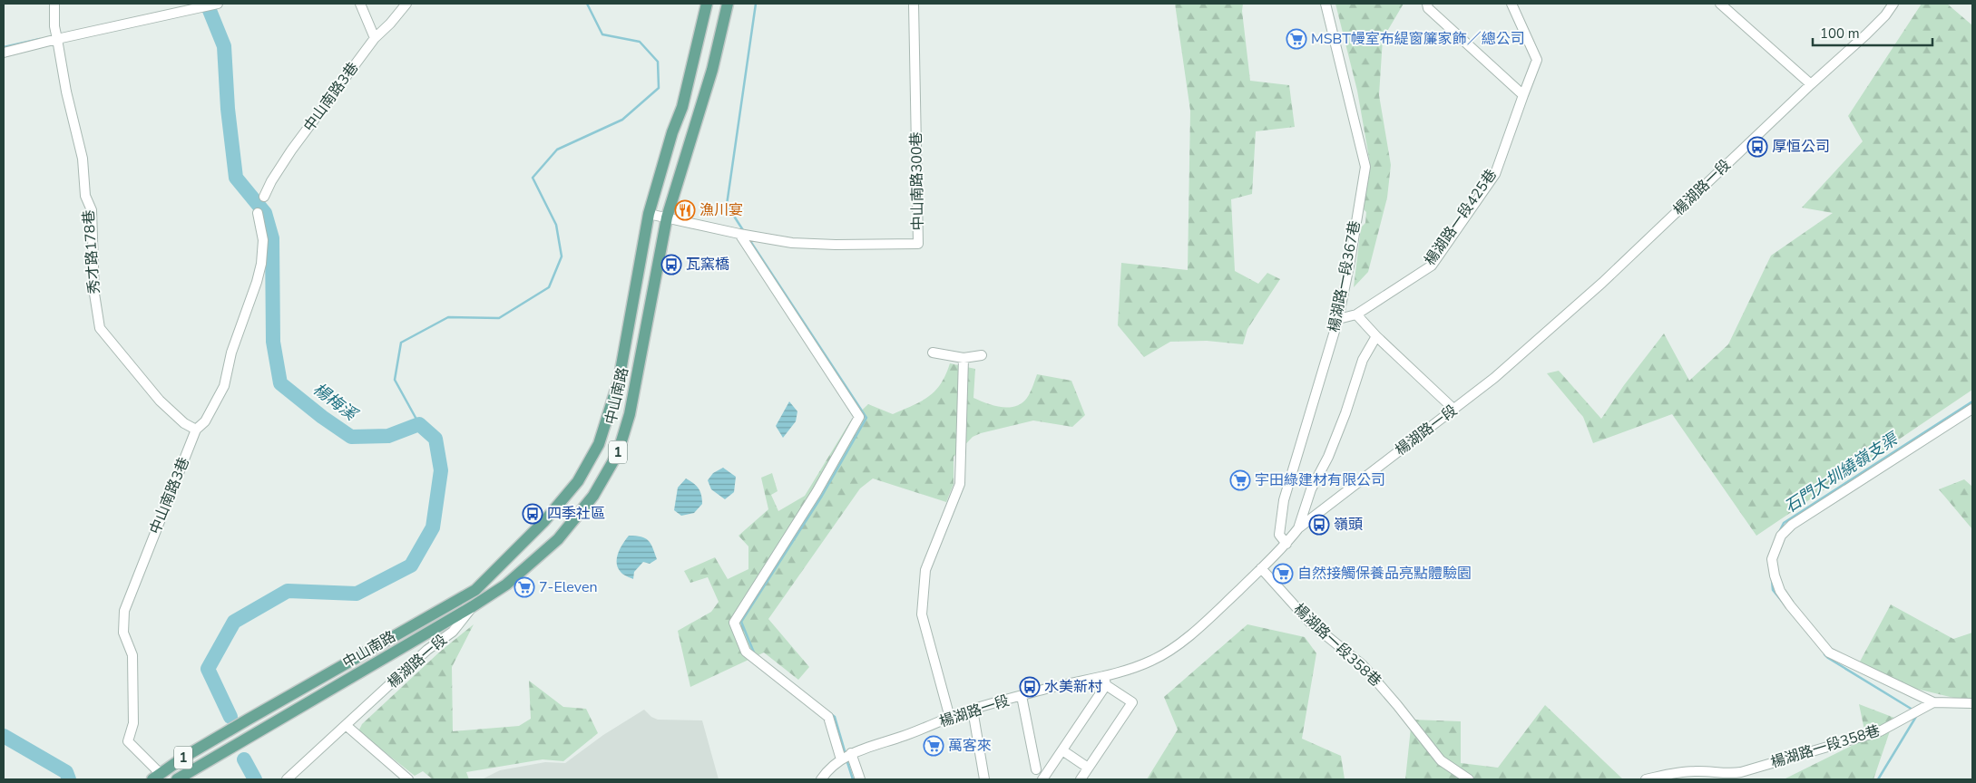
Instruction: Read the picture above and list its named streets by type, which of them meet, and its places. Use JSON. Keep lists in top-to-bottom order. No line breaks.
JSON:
{"streets":{"main road":["中山南路","1"],"street":["中山南路3巷","中山南路300巷","楊湖路一段","楊湖路一段425巷","秀才路178巷","楊湖路一段367巷","楊湖路一段358巷"]},"crossings":[["中山南路3巷","秀才路178巷"],["中山南路3巷","中山南路"],["楊湖路一段","楊湖路一段367巷"],["楊湖路一段","中山南路"],["楊湖路一段","楊湖路一段358巷"],["楊湖路一段425巷","楊湖路一段367巷"]],"water":["楊梅溪","石門大圳繞嶺支渠"],"places":{"supermarket":["MSBT幔室布緹窗簾家飾／總公司","宇田綠建材有限公司","自然接觸保養品亮點體驗園","7-Eleven","萬客來"],"bus stop":["厚恒公司","瓦窯橋","四季社區","嶺頭","水美新村"],"restaurant":["漁川宴"]},"scale_bar":"100 m"}
